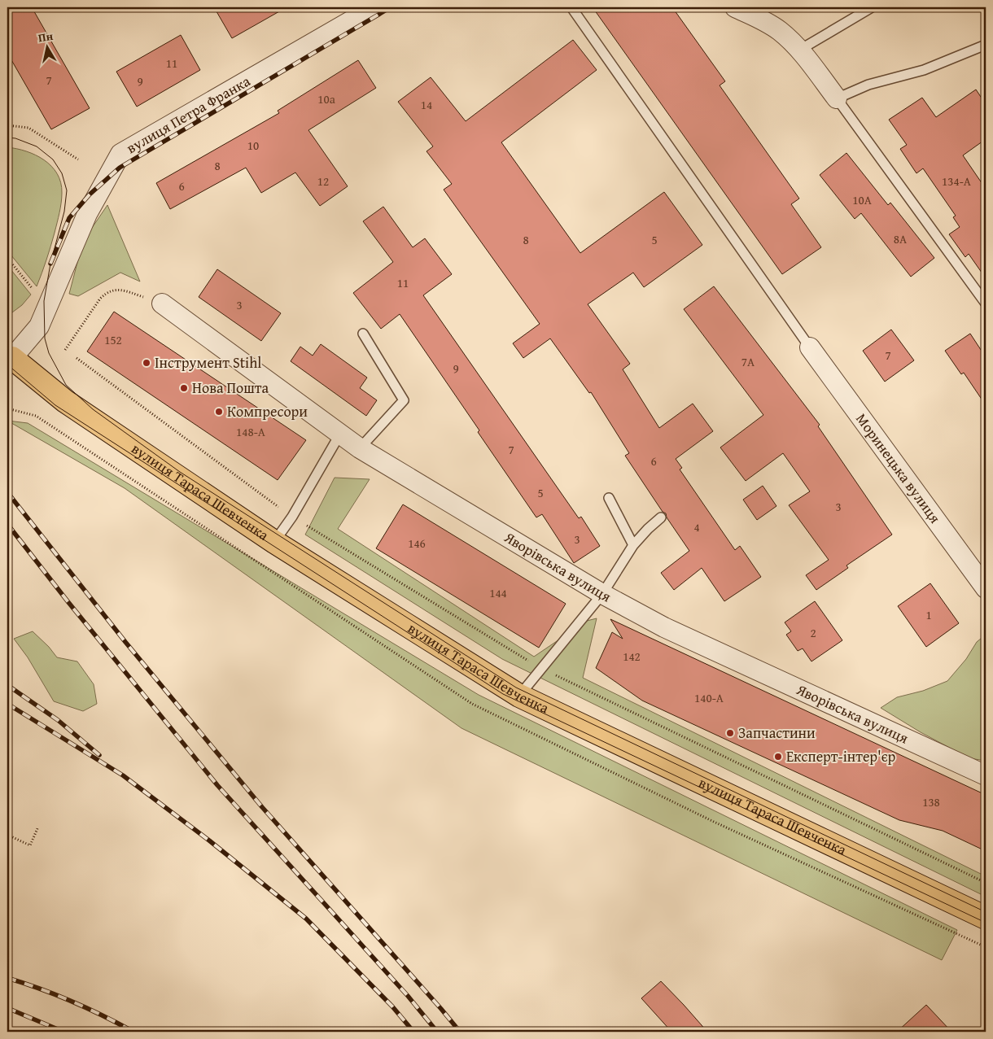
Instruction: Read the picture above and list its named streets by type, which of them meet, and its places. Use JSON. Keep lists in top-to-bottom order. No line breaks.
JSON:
{"streets":{"main road":["вулиця Тараса Шевченка"],"street":["вулиця Петра Франка","Моринецька вулиця","Яворівська вулиця"]},"crossings":[["вулиця Петра Франка","вулиця Тараса Шевченка"]],"places":["Інструмент Stihl","Нова Пошта","Компресори","Запчастини","Експерт-інтер'єр"],"house_numbers":["11","7","9","10а","14","10","8","12","134-А","6","10А","8А","8","5","11","3","152","7","7А","9","148-А","7","6","5","3","4","3","146","144","1","2","142","140-А","138"],"north":"top"}
